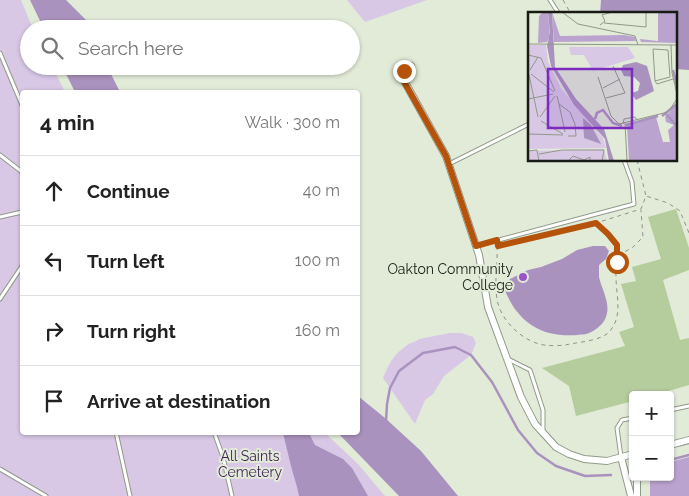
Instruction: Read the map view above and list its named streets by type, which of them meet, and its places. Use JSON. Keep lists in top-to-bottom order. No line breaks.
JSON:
{"parks":["All Saints Cemetery"],"places":["Oakton Community College"],"page":{"search":"Search here","heading":["4 min","Walk · 300 m"],"list":[["Continue","40 m"],["Turn left","100 m"],["Turn right","160 m"],"Arrive at destination"],"map_buttons":["+","−"]}}
